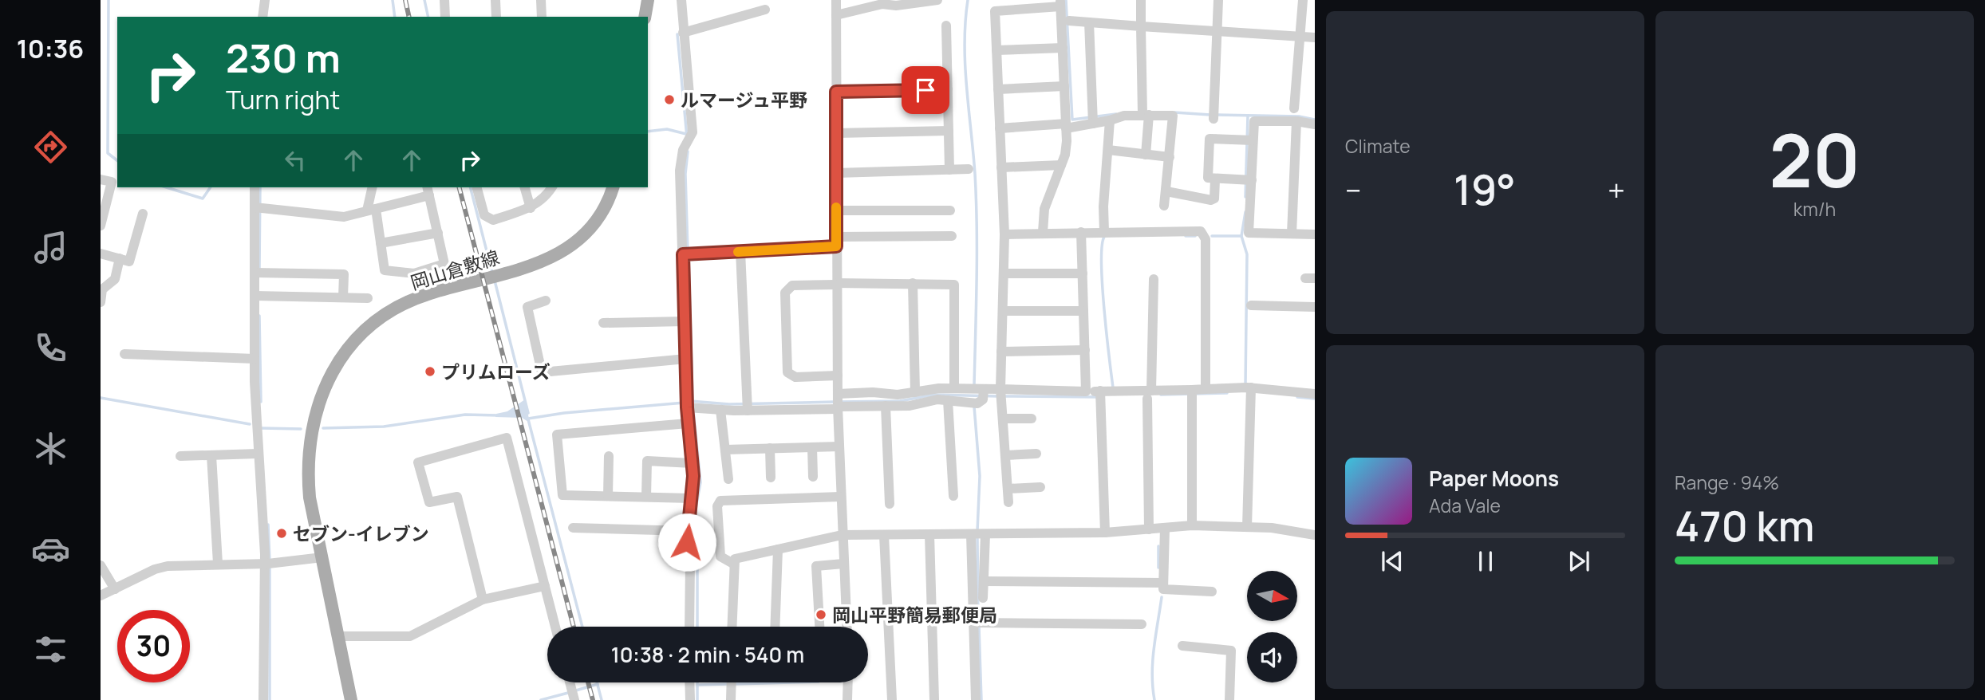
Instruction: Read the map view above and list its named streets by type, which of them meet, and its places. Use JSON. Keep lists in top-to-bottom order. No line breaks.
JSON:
{"streets":{"main road":["岡山倉敷線"]},"places":["ルマージュ平野","プリムローズ","セブン-イレブン","岡山平野簡易郵便局"],"north":"right","page":{"tabs":"10:36","tile":["Climate",["20","km/h"],["Range · 94%","470 km"]],"turn":["230 m","Turn right"],"heat":["−","19°","+"],"song":["Paper Moons","Ada Vale"],"limit":"30","trip":"10:38 · 2 min · 540 m"}}
